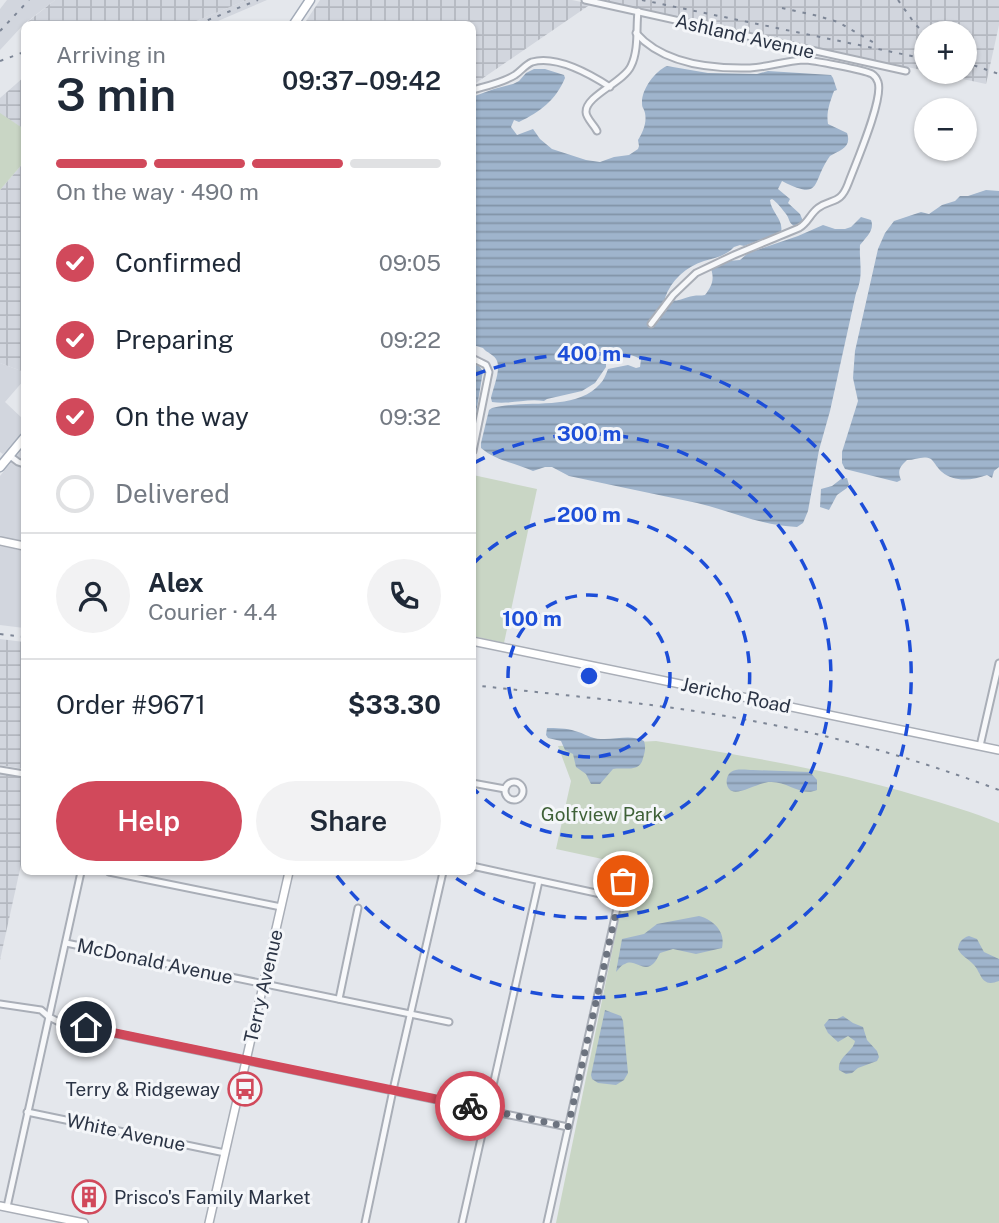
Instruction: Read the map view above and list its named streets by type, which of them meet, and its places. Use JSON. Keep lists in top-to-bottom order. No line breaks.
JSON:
{"streets":{"main road":["Jericho Road","Terry Avenue"],"street":["Ashland Avenue","McDonald Avenue","White Avenue"]},"crossings":[["McDonald Avenue","Terry Avenue"],["Terry Avenue","White Avenue"]],"parks":["Golfview Park"],"places":{"bus stop":["Terry & Ridgeway"],"building":["Prisco's Family Market"]},"page":{"map_buttons":["+","−"],"heading":["3 min","Arriving in","09:37–09:42"],"panel":["Alex","Courier · 4.4","Order #9671","$33.30"],"bar":"On the way · 490 m","list":[["Confirmed","09:05"],["Preparing","09:22"],["On the way","09:32"],"Delivered"],"buttons":["Help","Share"]},"rings":["400 m","300 m","200 m","100 m"]}
